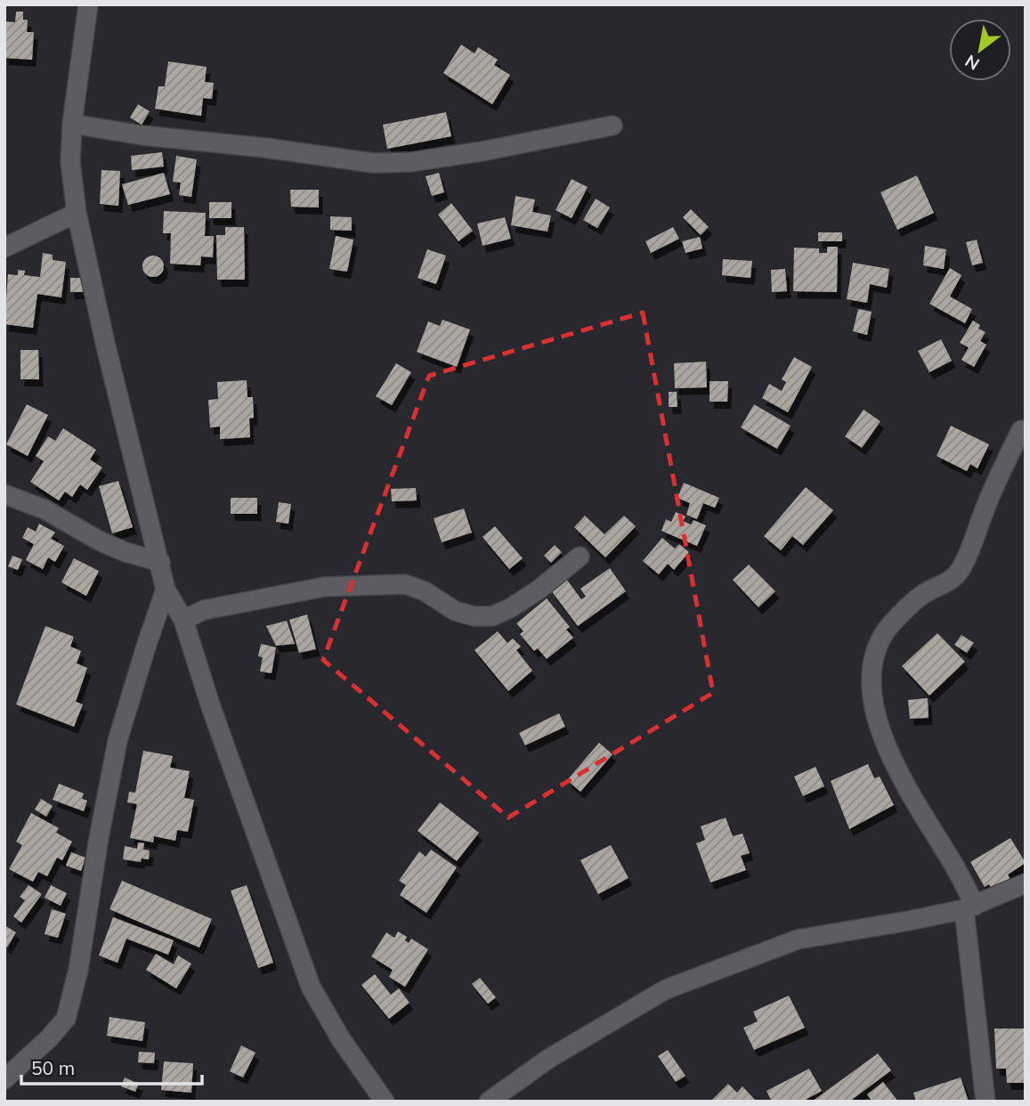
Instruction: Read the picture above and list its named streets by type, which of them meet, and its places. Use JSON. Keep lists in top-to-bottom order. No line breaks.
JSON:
{"scale_bar":"50 m","north":"bottom left"}
